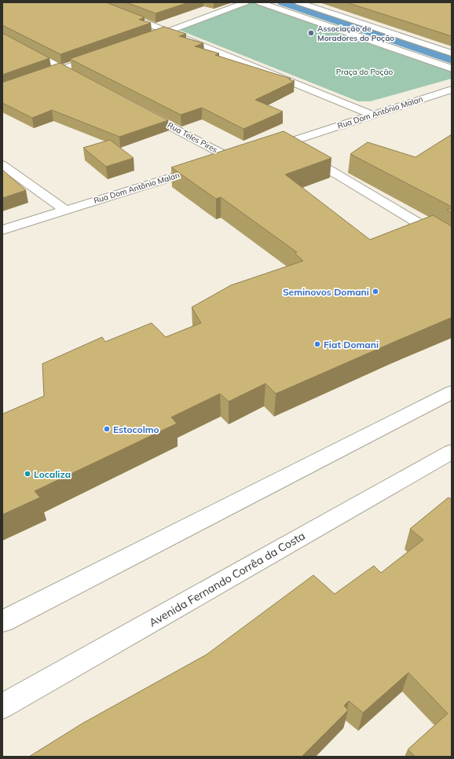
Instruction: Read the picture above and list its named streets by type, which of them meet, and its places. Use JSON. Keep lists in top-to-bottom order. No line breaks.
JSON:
{"streets":{"street":["Rua Dom Antônio Malan","Rua Teles Pires","Avenida Fernando Corrêa da Costa"]},"parks":["Praça do Poção"],"places":["Associação de Moradores do Poção","Seminovos Domani","Fiat Domani","Estocolmo","Localiza"]}
